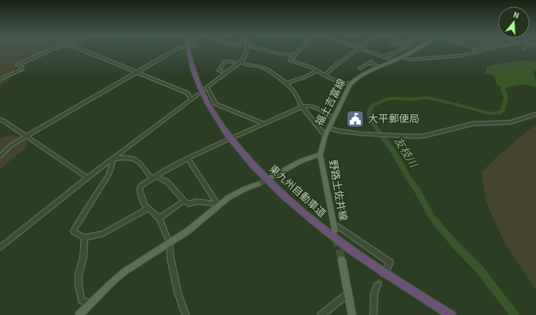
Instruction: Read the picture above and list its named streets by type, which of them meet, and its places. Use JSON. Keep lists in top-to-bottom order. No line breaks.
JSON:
{"streets":{"highway":["東九州自動車道"],"main road":["福土吉富線","野路土佐井線"]},"crossings":[["福土吉富線","野路土佐井線"]],"water":["友枝川"],"places":{"public building":["大平郵便局"]},"north":"top"}
